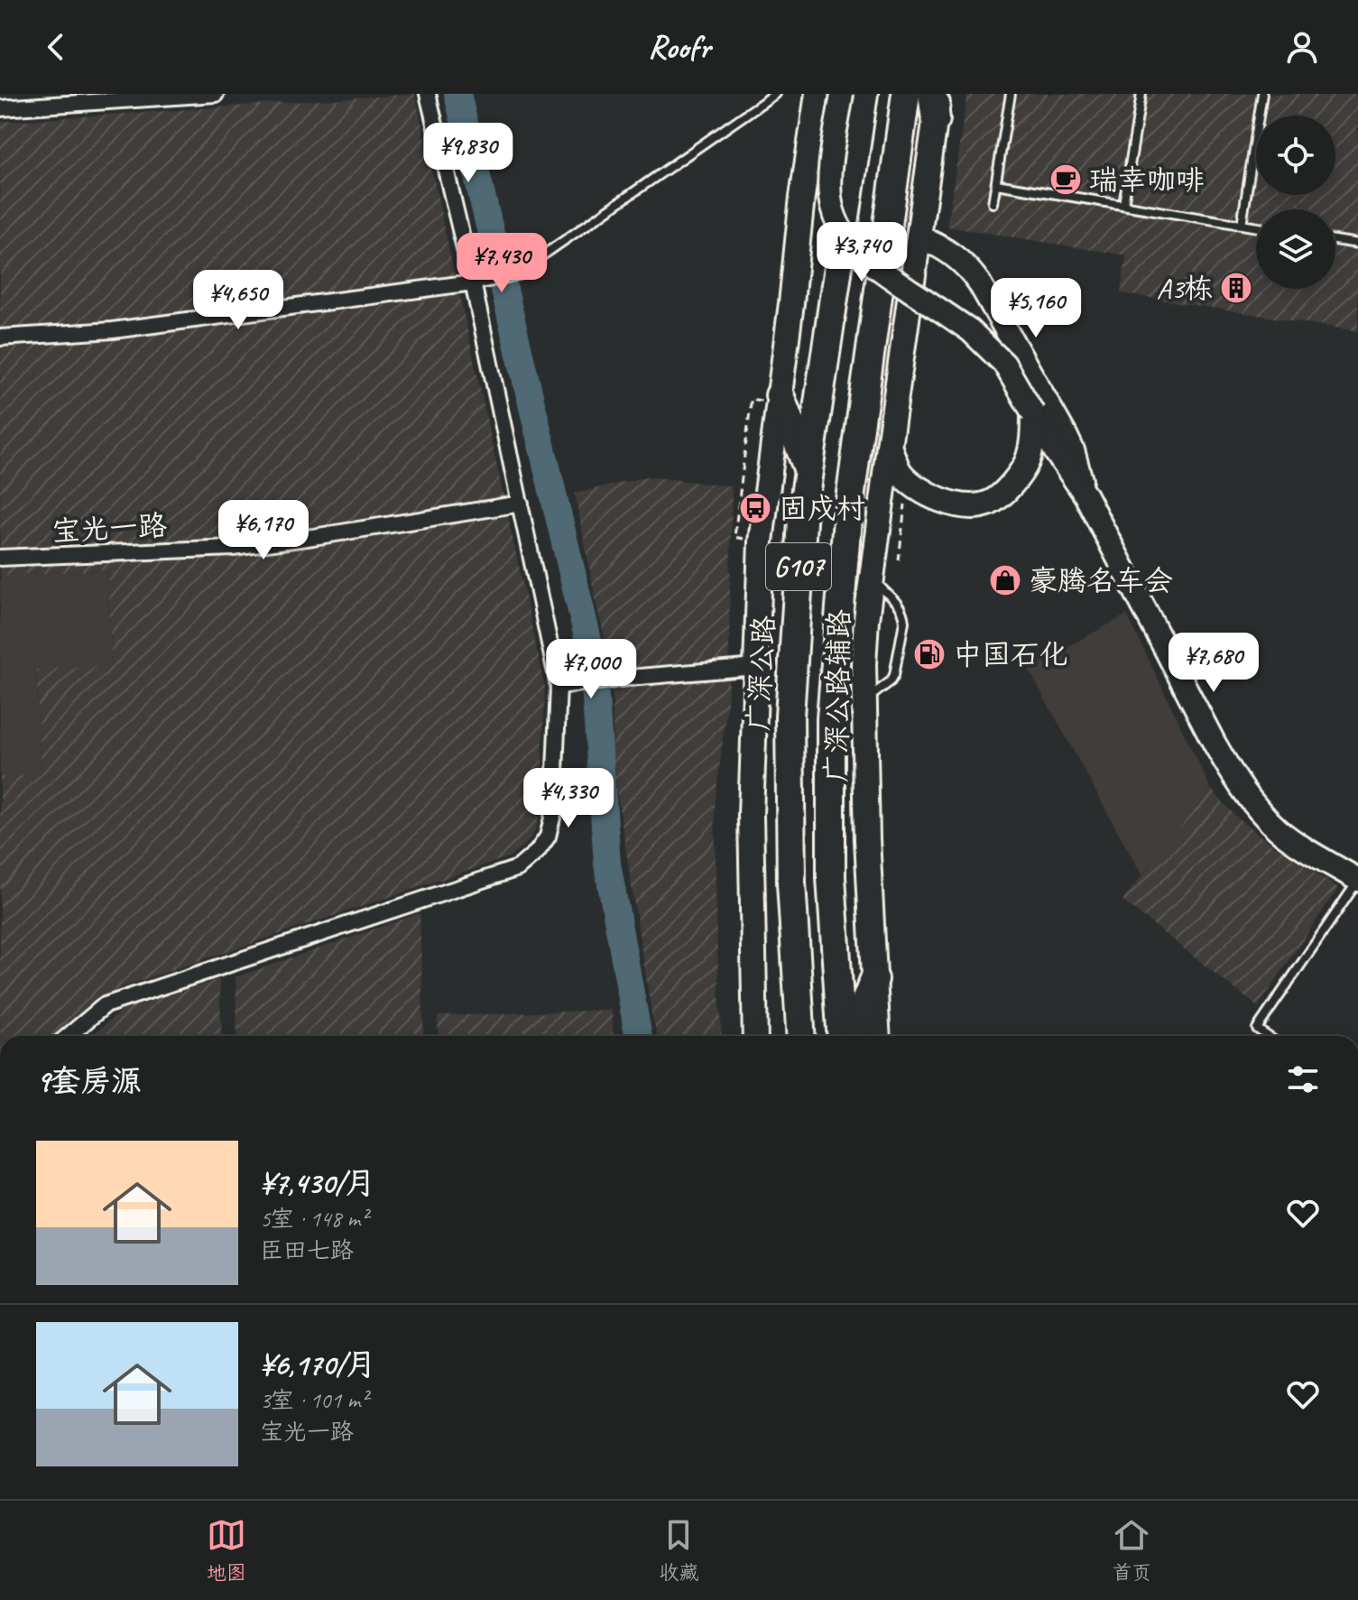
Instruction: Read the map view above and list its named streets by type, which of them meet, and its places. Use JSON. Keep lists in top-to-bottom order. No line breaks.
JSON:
{"streets":{"highway":["G107","广深公路"],"main road":["广深公路辅路"],"street":["宝光一路"]},"places":{"cafe":["瑞幸咖啡"],"building":["A3栋"],"bus stop":["固戍村"],"shop":["豪腾名车会"],"fuel station":["中国石化"]},"page":{"header":"Roofr","price":["¥9,830","¥3,740","¥7,430","¥4,650","¥5,160","¥6,170","¥7,680","¥7,000","¥4,330"],"heading":"9套房源","list":[{"name":"¥7,430/月","note":"5室 · 148 m² · 臣田七路"},{"name":"¥6,170/月","note":"3室 · 101 m² · 宝光一路"}],"tabs":["地图","收藏","首页"]}}
